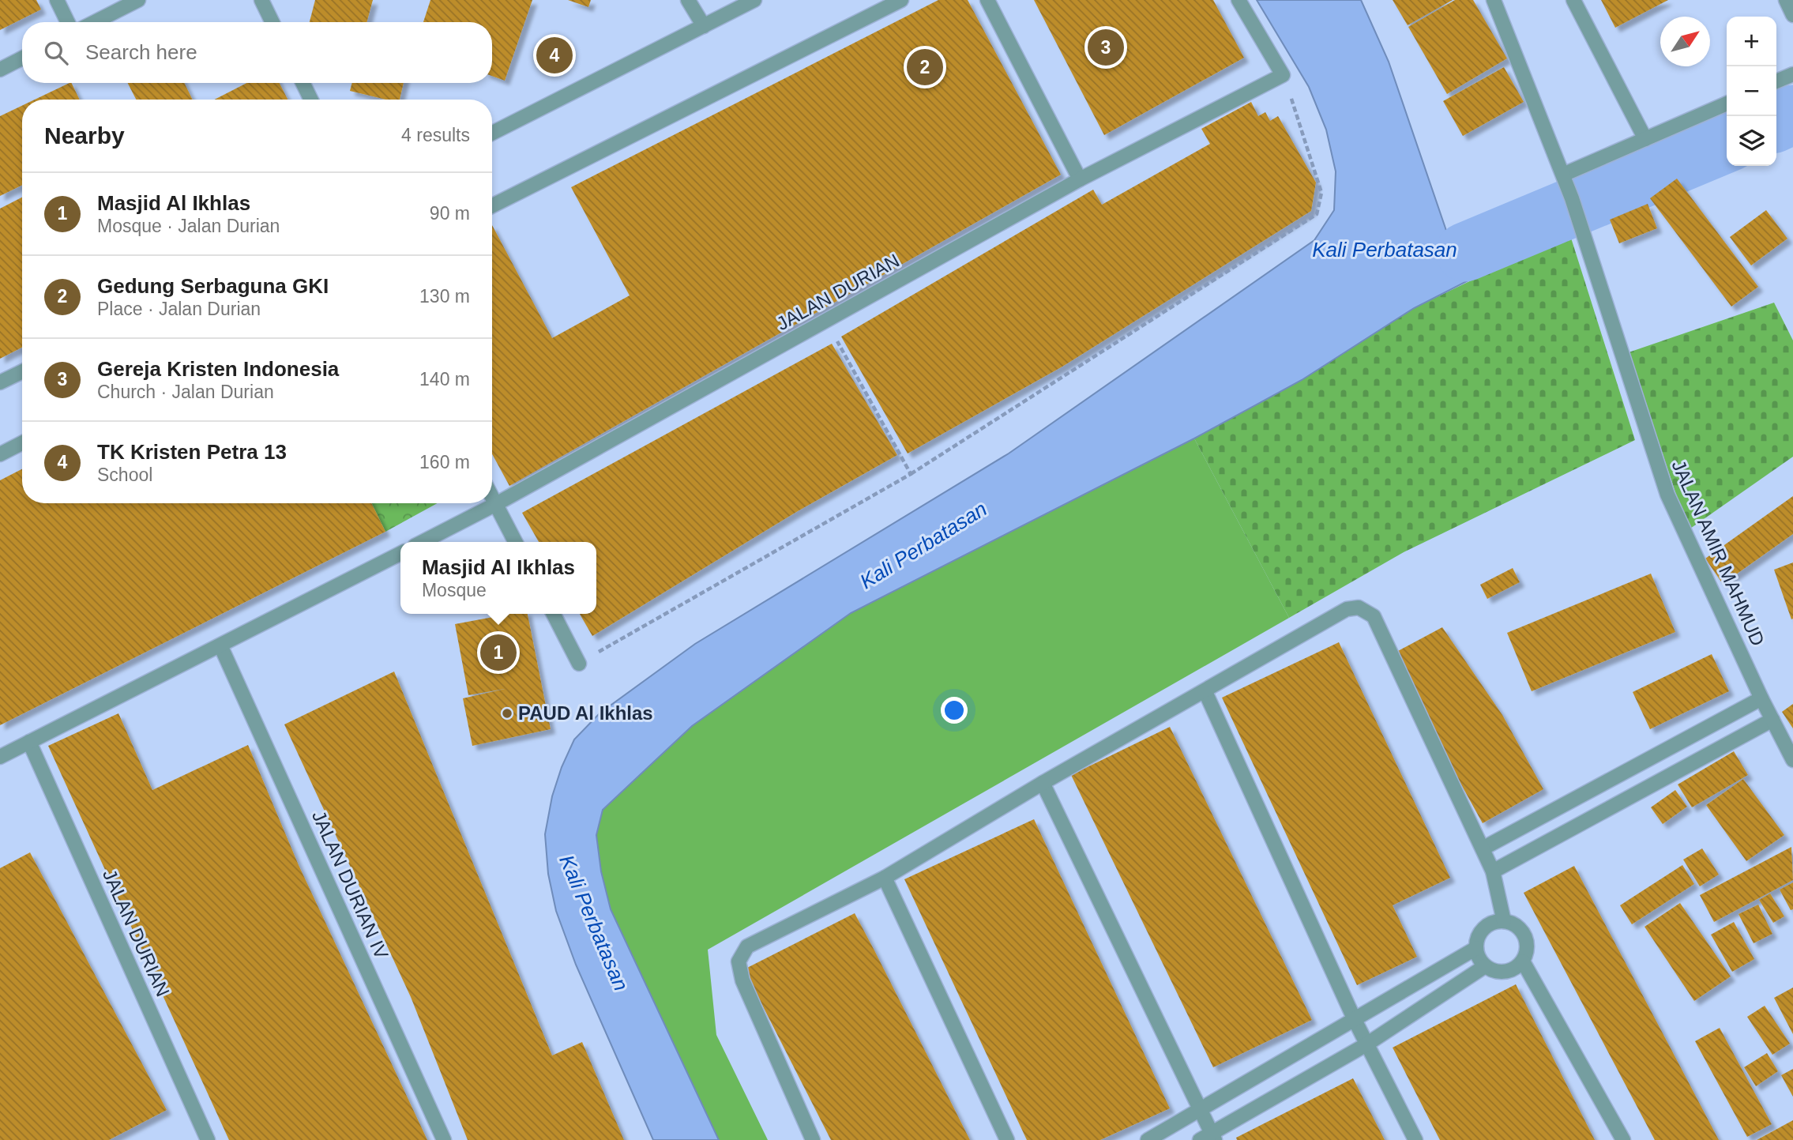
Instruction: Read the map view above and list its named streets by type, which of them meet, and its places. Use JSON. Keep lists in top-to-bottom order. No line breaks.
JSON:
{"streets":{"street":["JALAN DURIAN","JALAN AMIR MAHMUD","JALAN DURIAN IV"]},"water":["Kali Perbatasan"],"places":["PAUD Al Ikhlas"],"north":"top right","page":{"map_buttons":["+","−"],"search":"Search here","pins":["3","4","2","1"],"heading":["Nearby","4 results"],"list":[{"mark":"1","name":"Masjid Al Ikhlas","note":"Mosque · Jalan Durian","value":"90 m"},{"mark":"2","name":"Gedung Serbaguna GKI","note":"Place · Jalan Durian","value":"130 m"},{"mark":"3","name":"Gereja Kristen Indonesia","note":"Church · Jalan Durian","value":"140 m"},{"mark":"4","name":"TK Kristen Petra 13","note":"School","value":"160 m"}],"popup":["Masjid Al Ikhlas","Mosque"]}}
